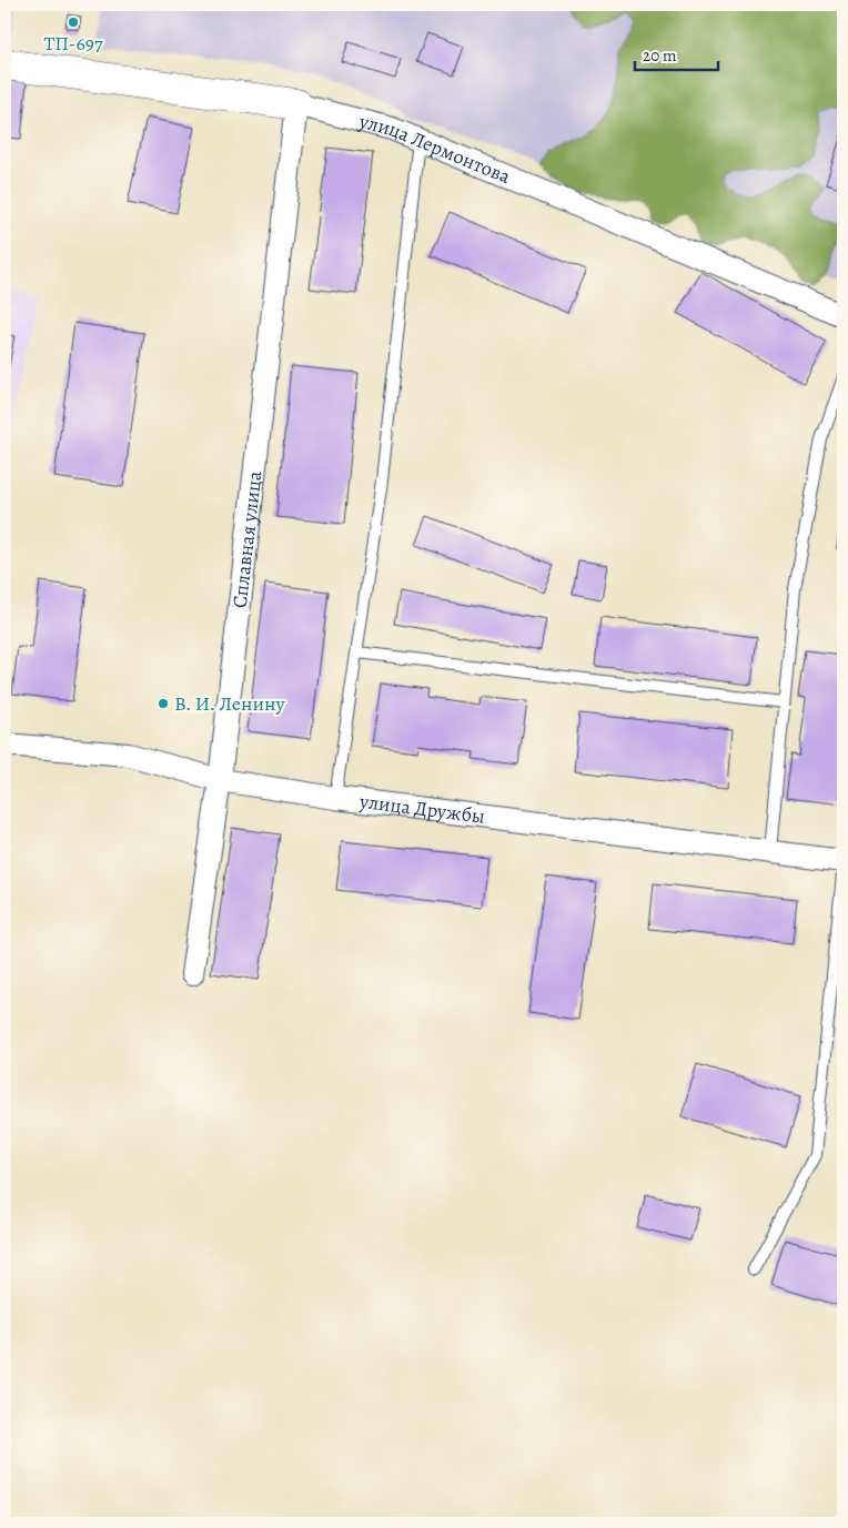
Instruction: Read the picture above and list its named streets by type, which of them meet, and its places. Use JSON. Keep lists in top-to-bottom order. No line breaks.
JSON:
{"streets":{"street":["улица Лермонтова","Сплавная улица","улица Дружбы"]},"crossings":[["улица Лермонтова","Сплавная улица"],["Сплавная улица","улица Дружбы"]],"places":["ТП-697","В. И. Ленину"],"scale_bar":"20 m"}
